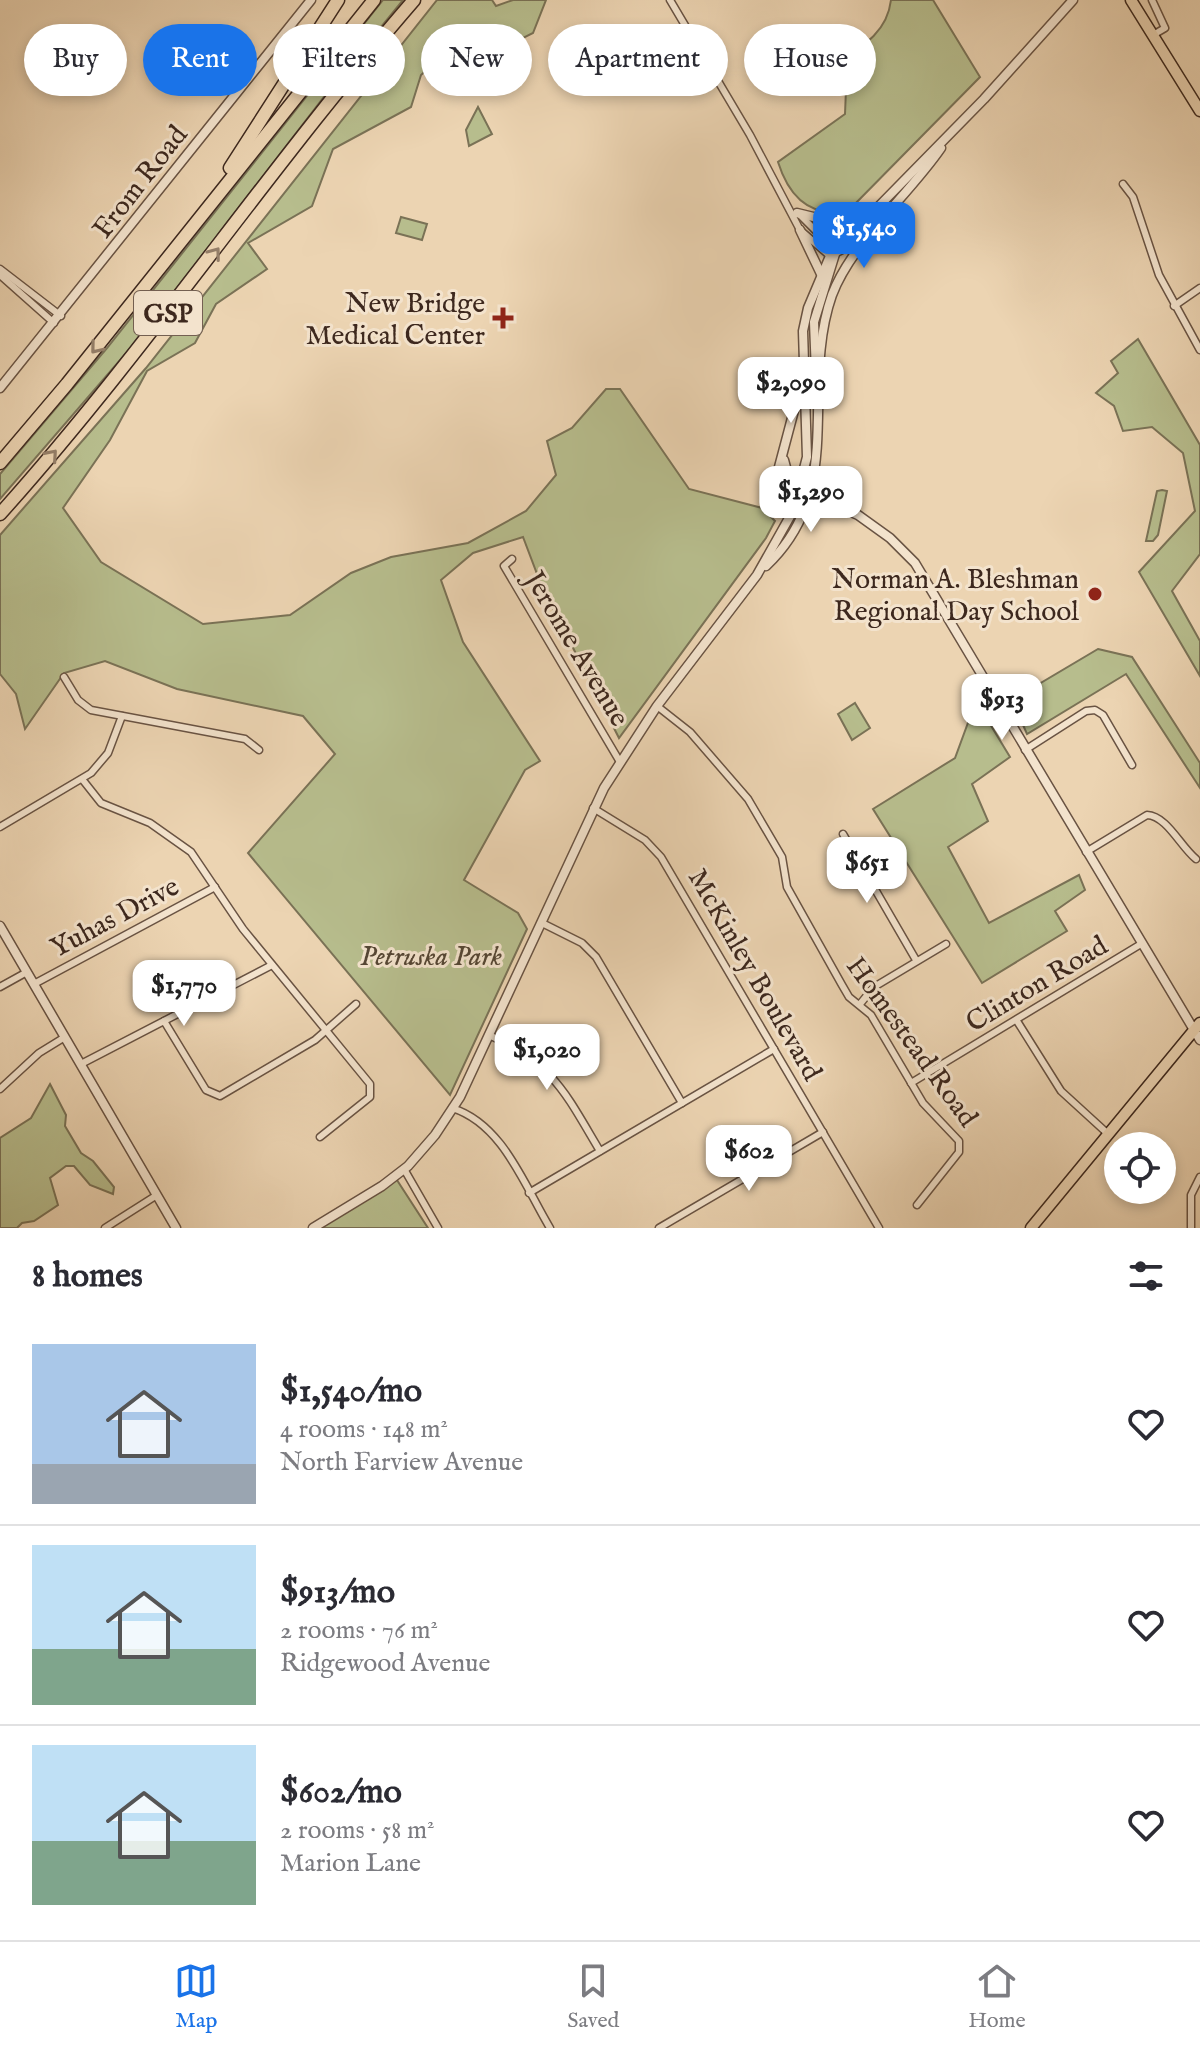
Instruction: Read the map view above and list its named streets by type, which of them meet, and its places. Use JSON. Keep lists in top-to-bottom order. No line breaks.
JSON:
{"streets":{"highway":["GSP"],"street":["From Road","Jerome Avenue","Yuhas Drive","McKinley Boulevard","Clinton Road","Homestead Road"]},"crossings":[["Clinton Road","Homestead Road"]],"parks":["Petruska Park"],"places":{"health":["New Bridge Medical Center"],"other":["Norman A. Bleshman Regional Day School"]},"page":{"chip":["Buy","Rent","Filters","New","Apartment","House"],"price":["$1,540","$2,090","$1,290","$913","$651","$1,770","$1,020","$602"],"heading":"8 homes","list":[{"name":"$1,540/mo","note":"4 rooms · 148 m² · North Farview Avenue"},{"name":"$913/mo","note":"2 rooms · 76 m² · Ridgewood Avenue"},{"name":"$602/mo","note":"2 rooms · 58 m² · Marion Lane"}],"tabs":["Map","Saved","Home"]}}
